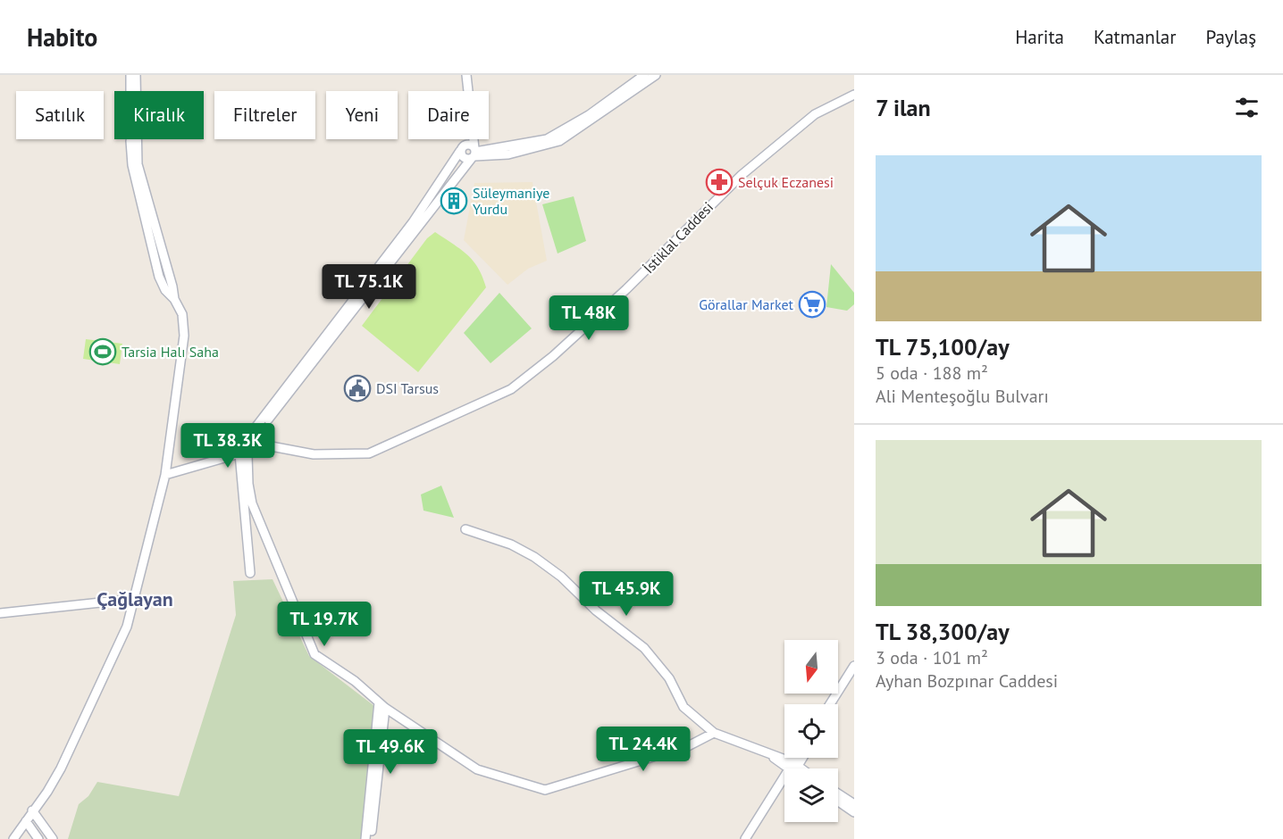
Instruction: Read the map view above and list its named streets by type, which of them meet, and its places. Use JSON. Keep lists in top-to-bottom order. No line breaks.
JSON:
{"streets":{"street":["İstiklal Caddesi"]},"districts":["Çağlayan"],"places":{"pharmacy":["Selçuk Eczanesi"],"building":["Süleymaniye Yurdu"],"supermarket":["Görallar Market"],"sports":["Tarsia Halı Saha"],"public building":["DSI Tarsus"]},"north":"bottom","page":{"header":"Habito","nav":["Harita","Katmanlar","Paylaş"],"heading":"7 ilan","chip":["Satılık","Kiralık","Filtreler","Yeni","Daire"],"list":[{"name":"TL 75,100/ay","note":"5 oda · 188 m² · Ali Menteşoğlu Bulvarı"},{"name":"TL 38,300/ay","note":"3 oda · 101 m² · Ayhan Bozpınar Caddesi"}],"price":["TL 75.1K","TL 48K","TL 38.3K","TL 45.9K","TL 19.7K","TL 24.4K","TL 49.6K"]}}
